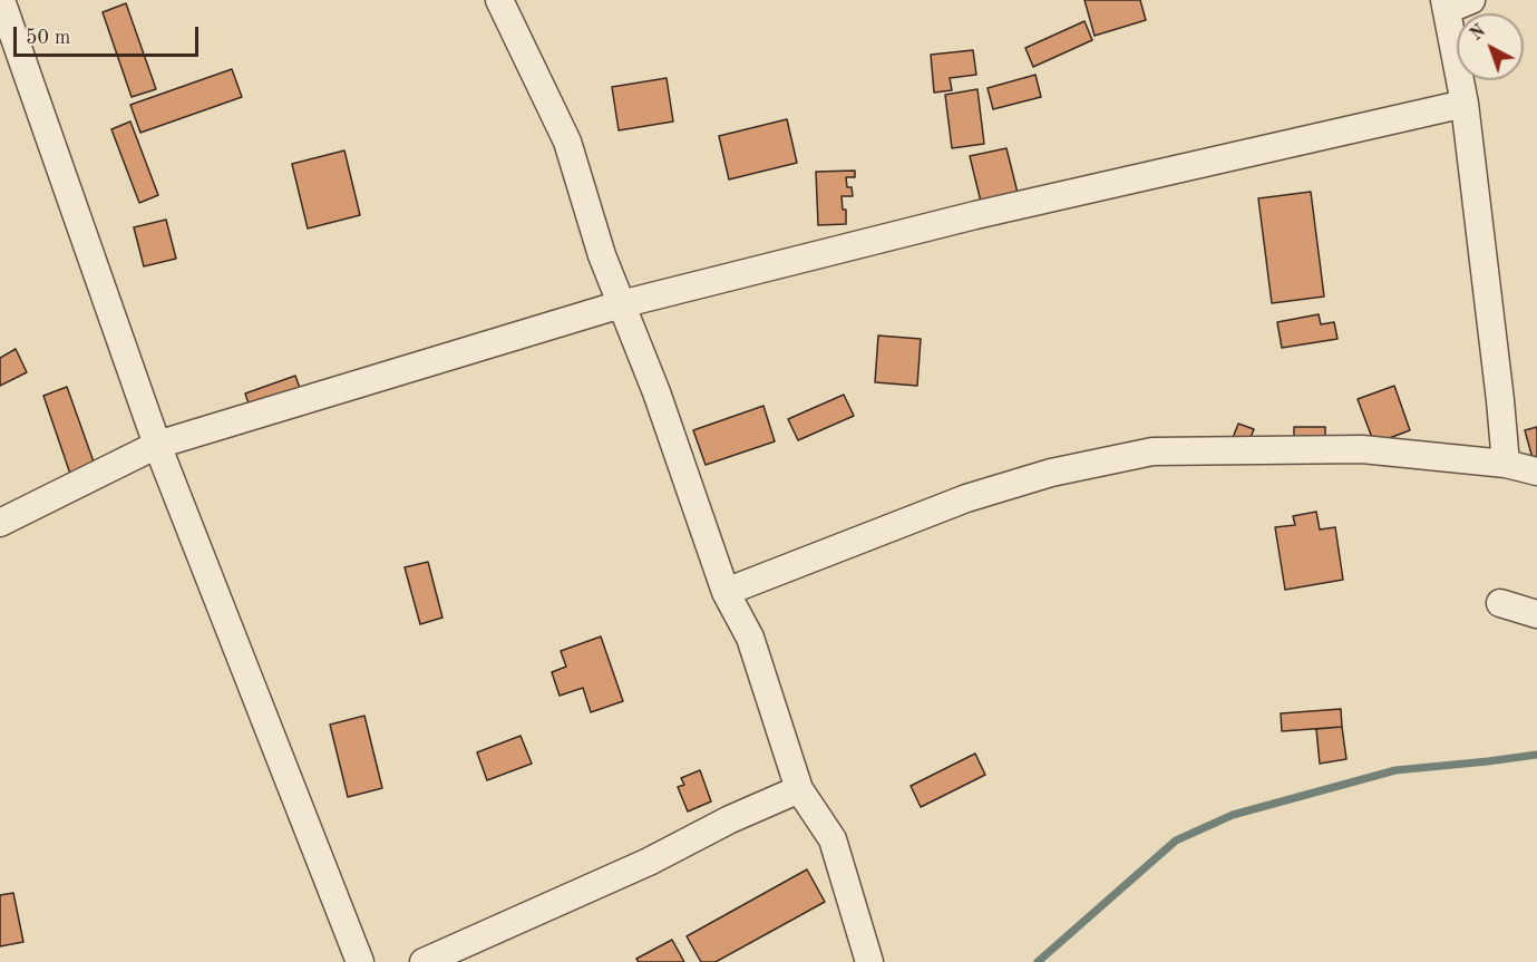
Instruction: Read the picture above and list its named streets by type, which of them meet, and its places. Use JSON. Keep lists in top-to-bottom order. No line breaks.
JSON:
{"scale_bar":"50 m","north":"top left"}
